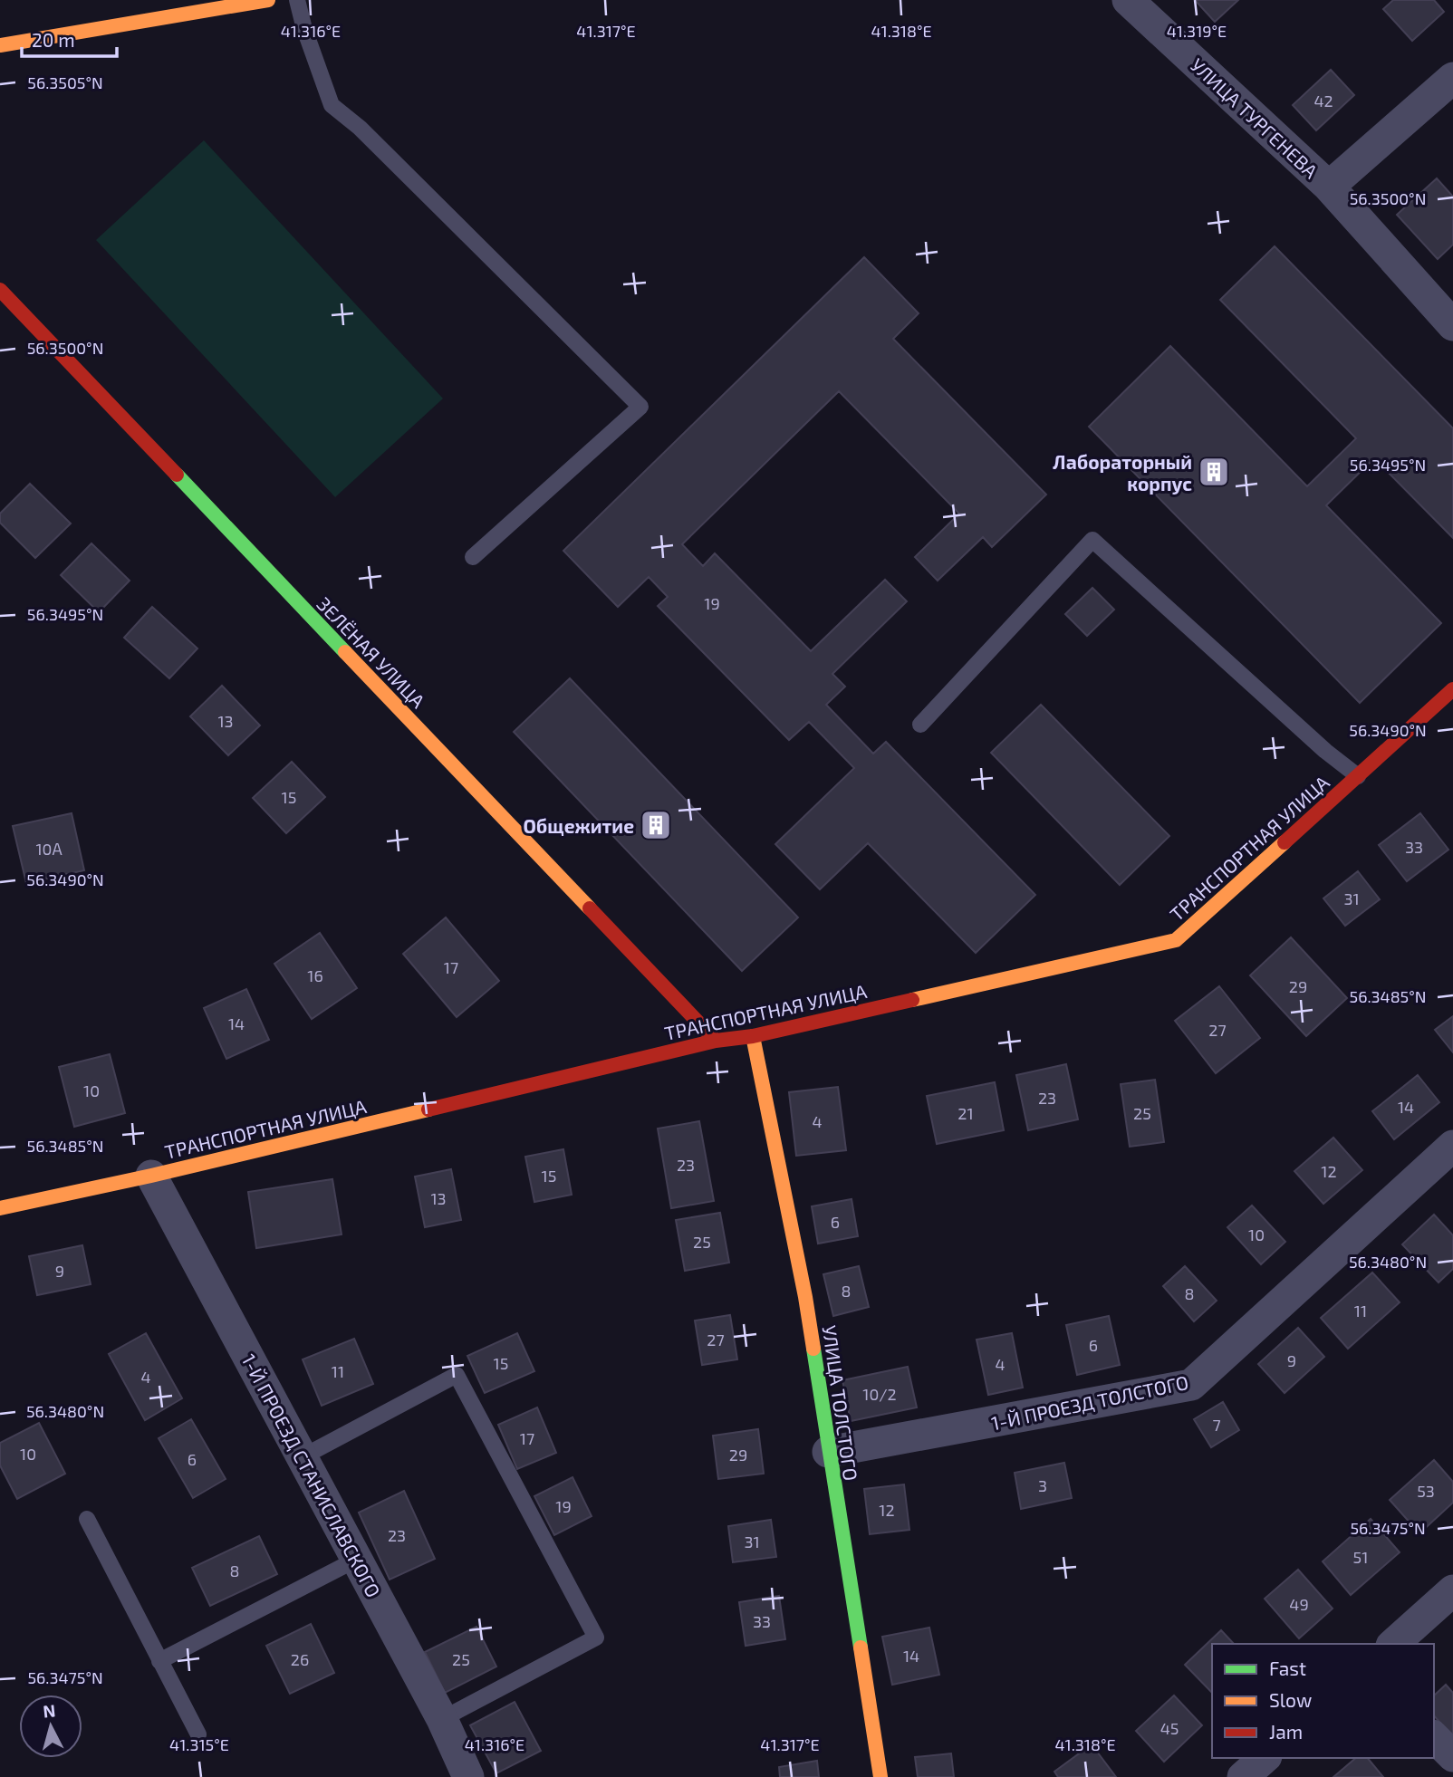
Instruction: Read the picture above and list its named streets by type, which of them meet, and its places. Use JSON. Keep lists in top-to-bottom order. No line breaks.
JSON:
{"streets":{"street":["УЛИЦА ТУРГЕНЕВА","ЗЕЛЁНАЯ УЛИЦА","ТРАНСПОРТНАЯ УЛИЦА","1-Й ПРОЕЗД ТОЛСТОГО","УЛИЦА ТОЛСТОГО","1-Й ПРОЕЗД СТАНИСЛАВСКОГО"]},"crossings":[["ЗЕЛЁНАЯ УЛИЦА","ТРАНСПОРТНАЯ УЛИЦА"],["ТРАНСПОРТНАЯ УЛИЦА","УЛИЦА ТОЛСТОГО"],["ТРАНСПОРТНАЯ УЛИЦА","1-Й ПРОЕЗД СТАНИСЛАВСКОГО"],["1-Й ПРОЕЗД ТОЛСТОГО","УЛИЦА ТОЛСТОГО"]],"places":{"building":["Лабораторный корпус","Общежитие"]},"house_numbers":["42","19","13","15","33","10А","31","17","16","29","14","27","10","23","14","21","25","4","23","12","15","13","6","10","25","9","8","8","11","27","6","9","15","4","11","4","10/2","7","17","10","29","6","3","53","19","12","23","31","51","8","49","33","14","26","25","45"],"legend":["Fast","Slow","Jam"],"scale_bar":"20 m","north":"top","coordinates":["41.316°E","41.317°E","41.318°E","41.319°E","56.3505°N","56.3500°N","56.3495°N","56.3490°N","56.3485°N","56.3480°N","56.3475°N","41.315°E"]}
